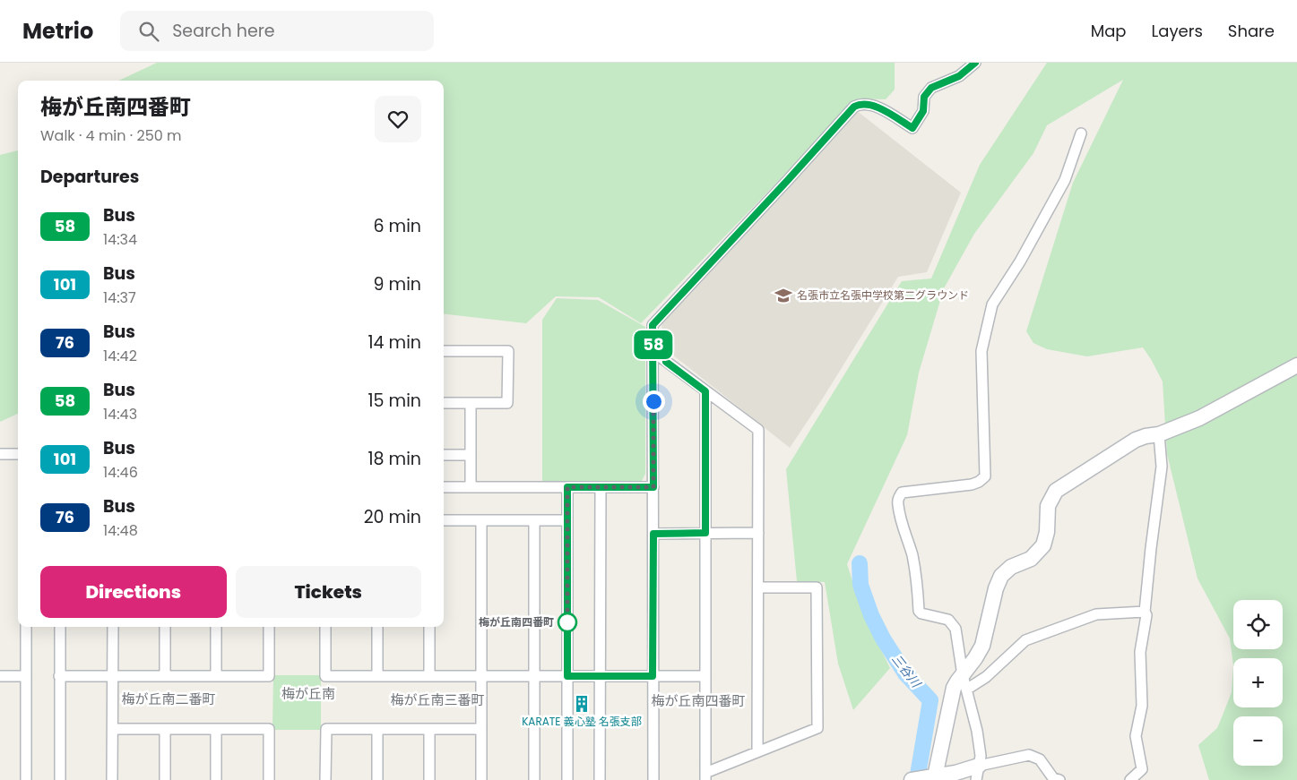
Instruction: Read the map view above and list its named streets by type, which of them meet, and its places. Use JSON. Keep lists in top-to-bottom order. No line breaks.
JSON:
{"districts":["梅が丘南","梅が丘南二番町","梅が丘南三番町","梅が丘南四番町"],"water":["三谷川"],"places":{"school or university":["名張市立名張中学校第二グラウンド"],"other":["梅が丘南四番町"],"building":["KARATE 義心塾 名張支部"]},"lines":["bus line 58"],"page":{"header":"Metrio","search":"Search here","nav":["Map","Layers","Share"],"on_map":"58","heading":[["梅が丘南四番町","Walk · 4 min · 250 m"],"Departures"],"list":[{"mark":"58","name":"Bus","note":"14:34","value":"6 min"},{"mark":"101","name":"Bus","note":"14:37","value":"9 min"},{"mark":"76","name":"Bus","note":"14:42","value":"14 min"},{"mark":"58","name":"Bus","note":"14:43","value":"15 min"},{"mark":"101","name":"Bus","note":"14:46","value":"18 min"},{"mark":"76","name":"Bus","note":"14:48","value":"20 min"}],"buttons":["Directions","Tickets"],"map_buttons":["+","−"]}}
